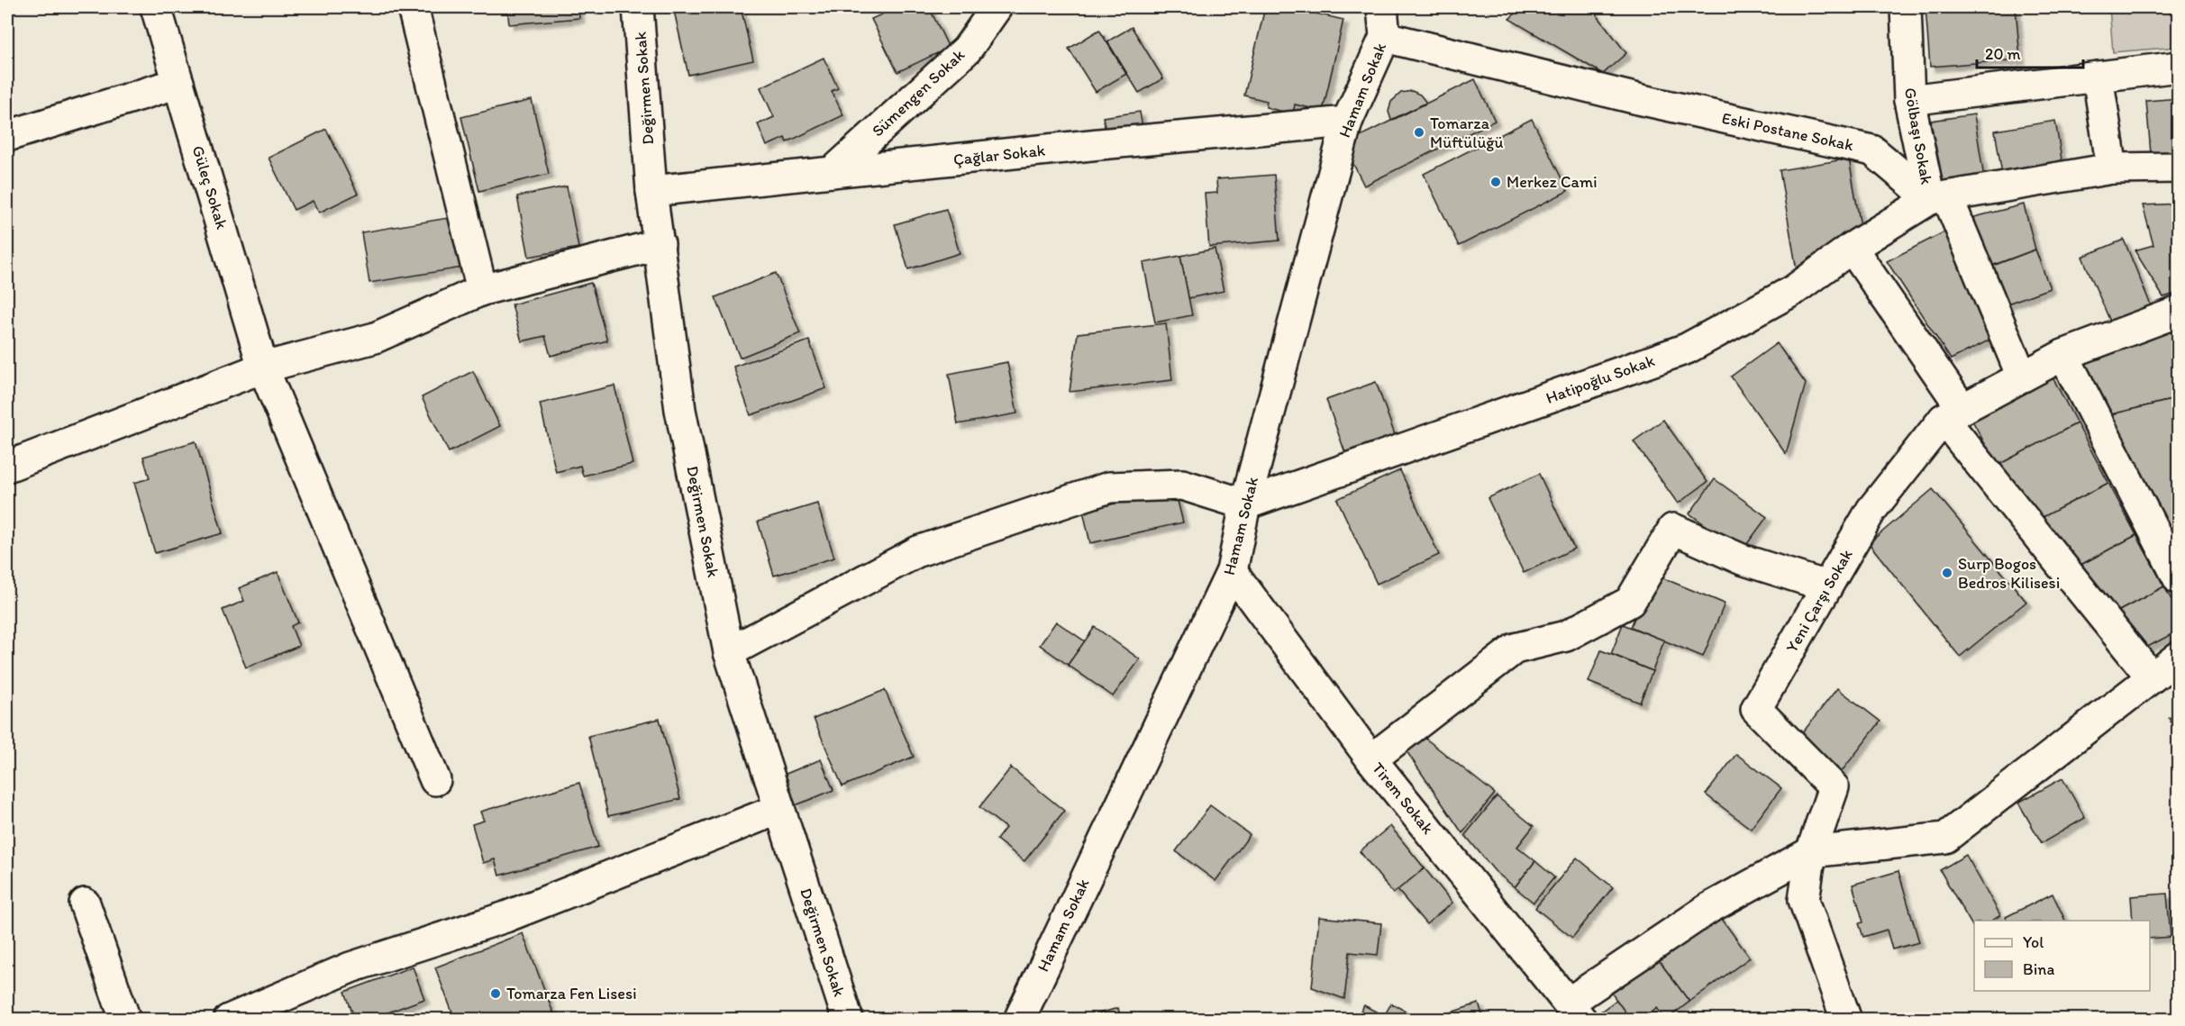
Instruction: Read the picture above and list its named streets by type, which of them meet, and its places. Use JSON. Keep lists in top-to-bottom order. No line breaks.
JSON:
{"streets":{"street":["Değirmen Sokak","Hamam Sokak","Sümengen Sokak","Eski Postane Sokak","Gölbaşı Sokak","Çağlar Sokak","Güleç Sokak","Hatipoğlu Sokak","Yeni Çarşı Sokak","Tirem Sokak"]},"crossings":[["Değirmen Sokak","Çağlar Sokak"],["Hamam Sokak","Eski Postane Sokak"],["Hamam Sokak","Çağlar Sokak"],["Hamam Sokak","Hatipoğlu Sokak"],["Hamam Sokak","Tirem Sokak"],["Sümengen Sokak","Çağlar Sokak"],["Eski Postane Sokak","Gölbaşı Sokak"],["Eski Postane Sokak","Hatipoğlu Sokak"],["Gölbaşı Sokak","Hatipoğlu Sokak"],["Gölbaşı Sokak","Yeni Çarşı Sokak"]],"places":["Tomarza Müftülüğü","Merkez Cami","Surp Bogos Bedros Kilisesi","Tomarza Fen Lisesi"],"legend":["Yol","Bina"],"scale_bar":"20 m"}
